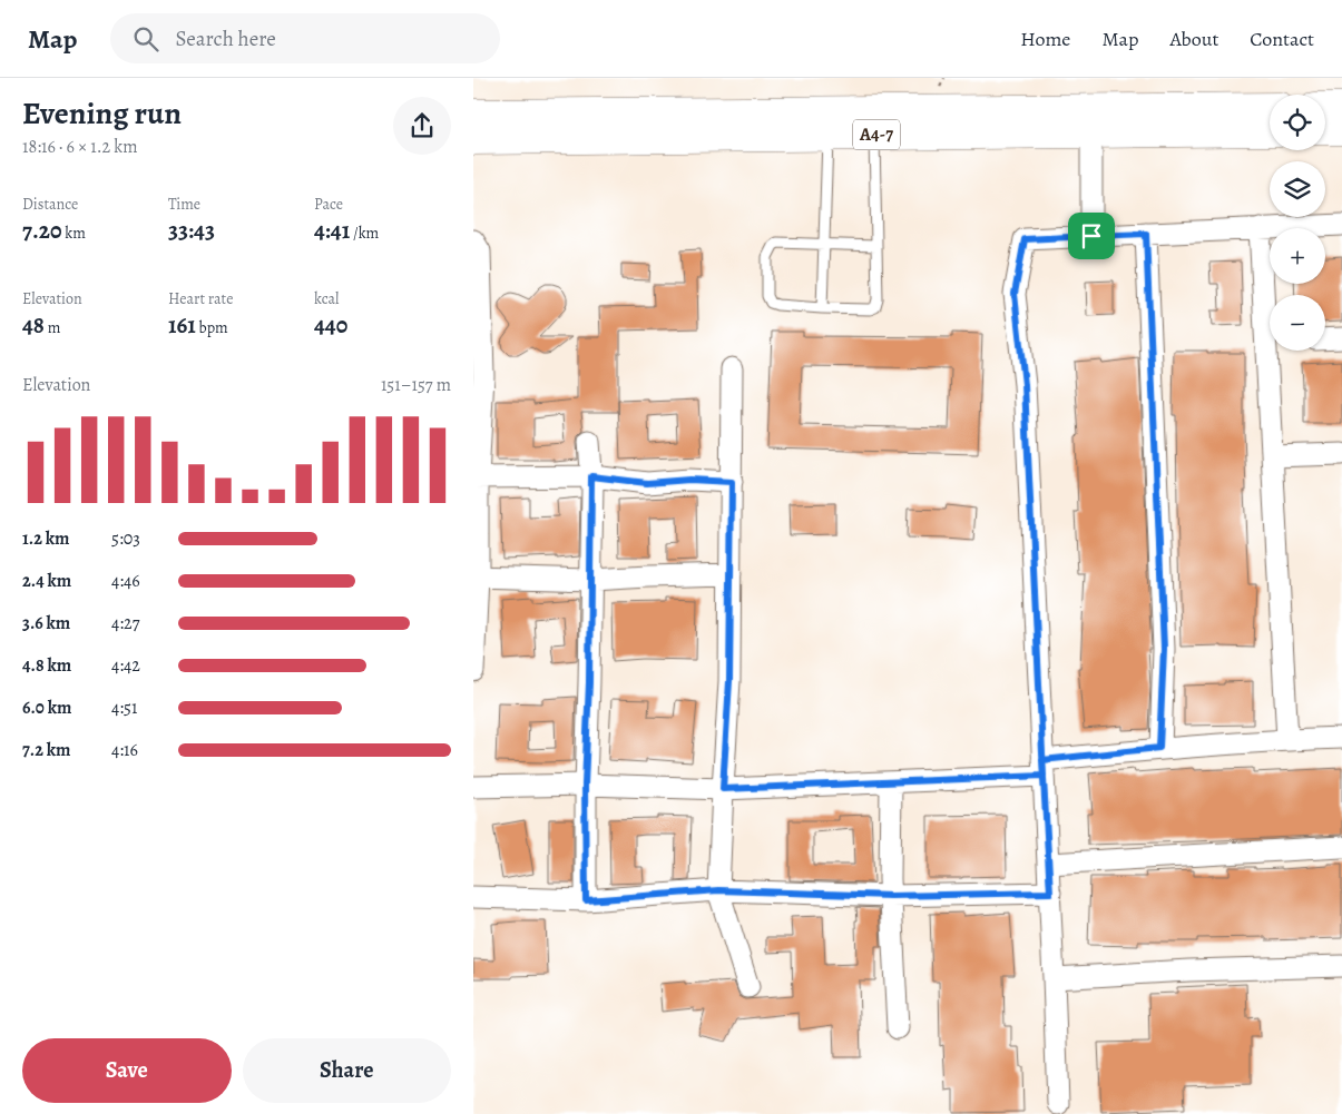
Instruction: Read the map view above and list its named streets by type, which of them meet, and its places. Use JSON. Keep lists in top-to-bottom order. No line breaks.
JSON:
{"streets":{"highway":["A4-7"]},"page":{"header":"Map","search":"Search here","nav":["Home","Map","About","Contact"],"heading":["Evening run","18:16 · 6 × 1.2 km"],"map_buttons":["+","−"],"stats":[["Distance","7.20 km"],["Time","33:43"],["Pace","4:41 /km"],["Elevation","48 m"],["Heart rate","161 bpm"],["kcal","440"]],"chart":["Elevation","151–157 m"],"list":[{"name":"1.2 km","note":"5:03"},{"name":"2.4 km","note":"4:46"},{"name":"3.6 km","note":"4:27"},{"name":"4.8 km","note":"4:42"},{"name":"6.0 km","note":"4:51"},{"name":"7.2 km","note":"4:16"}],"buttons":["Save","Share"]}}
